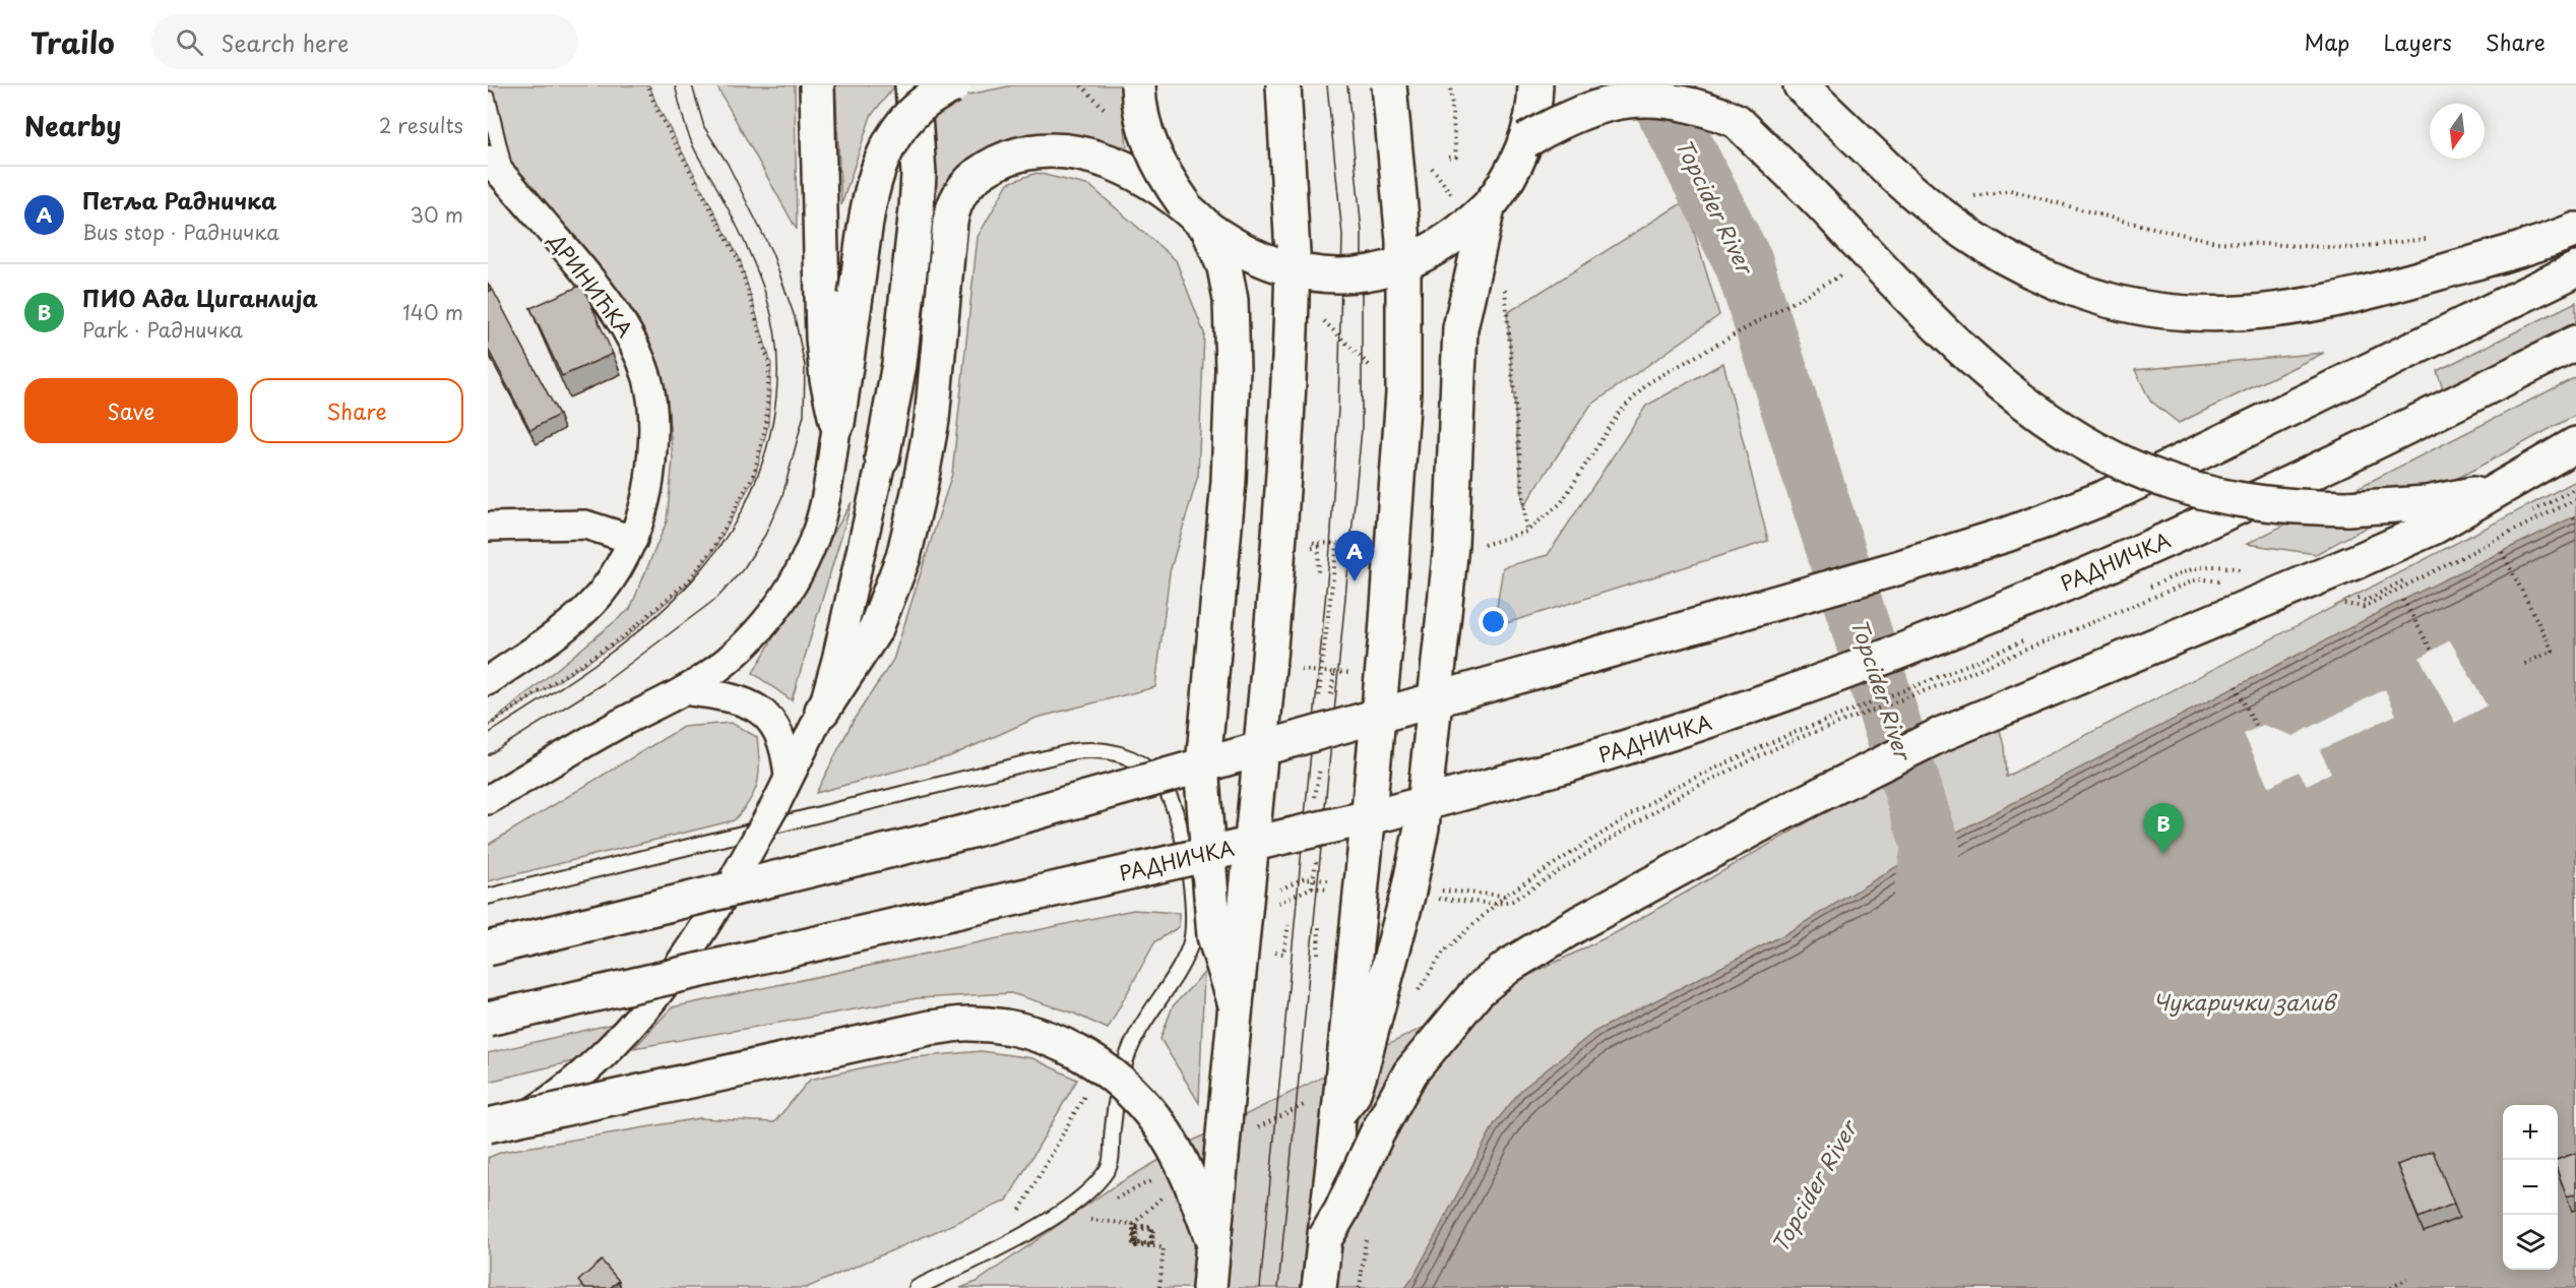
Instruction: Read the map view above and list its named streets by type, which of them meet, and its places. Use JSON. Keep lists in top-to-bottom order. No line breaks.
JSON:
{"streets":{"main road":["РАДНИЧКА"],"street":["ДРИНИЋКА"]},"water":["Topcider River","Чукарички залив"],"north":"bottom","page":{"header":"Trailo","search":"Search here","nav":["Map","Layers","Share"],"heading":["Nearby","2 results"],"list":[{"mark":"A","name":"Петља Радничка","note":"Bus stop · Радничка","value":"30 m"},{"mark":"B","name":"ПИО Ада Циганлија","note":"Park · Радничка","value":"140 m"}],"buttons":["Save","Share"],"pins":["A","B"],"map_buttons":["+","−"]}}
